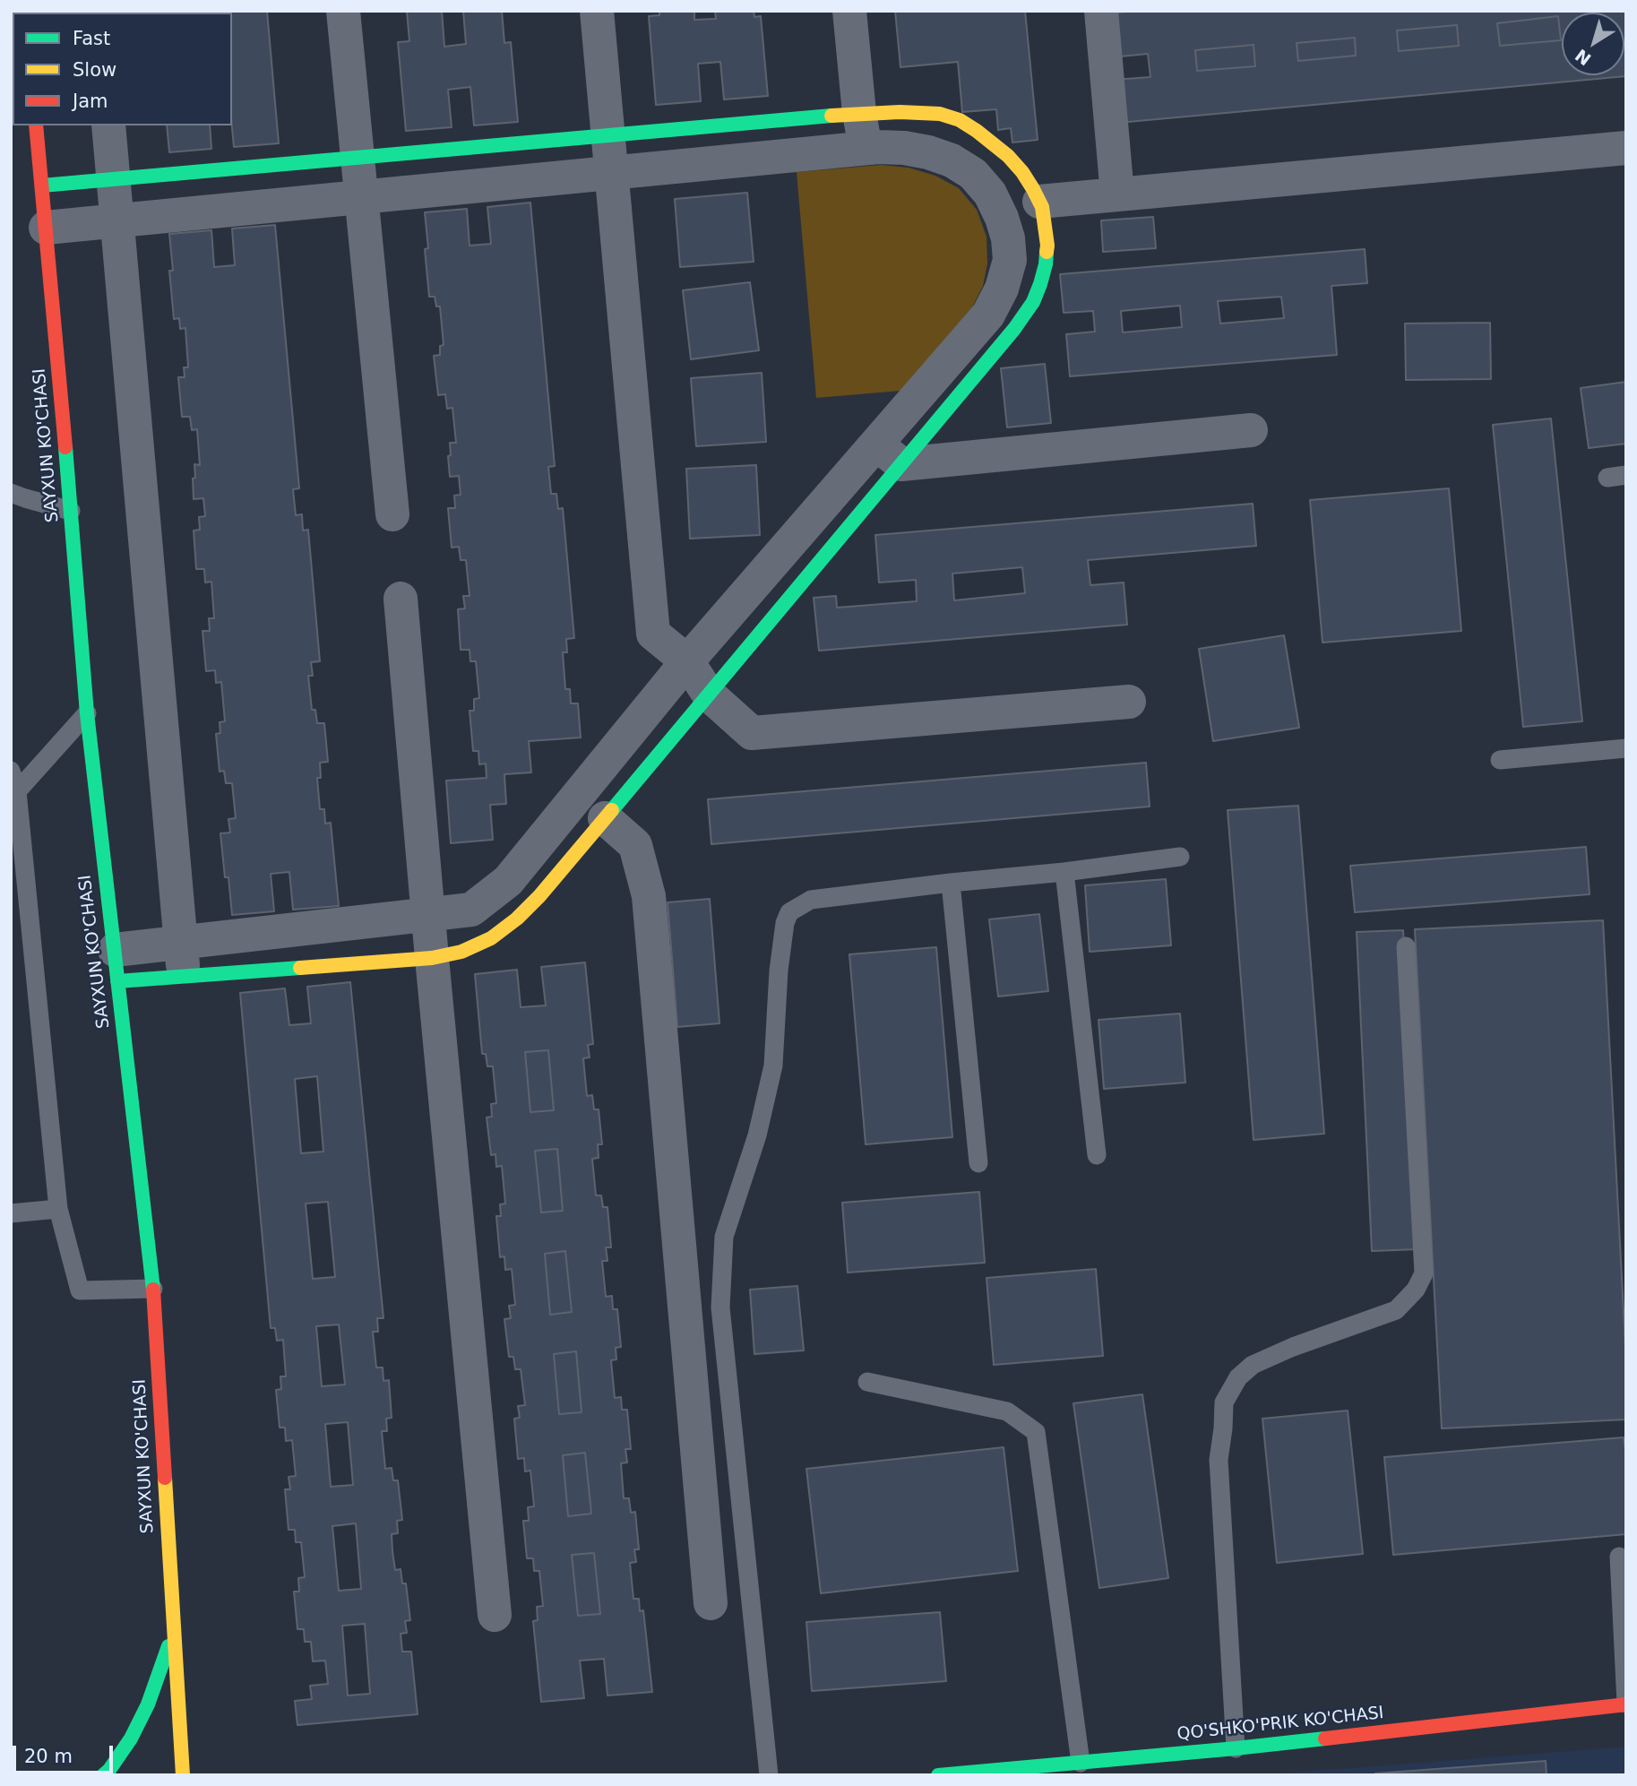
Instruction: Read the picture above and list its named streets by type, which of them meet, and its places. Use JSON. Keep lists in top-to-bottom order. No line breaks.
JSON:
{"streets":{"street":["SAYXUN KO'CHASI","QO'SHKO'PRIK KO'CHASI"]},"legend":["Fast","Slow","Jam"],"scale_bar":"20 m","north":"bottom left"}
